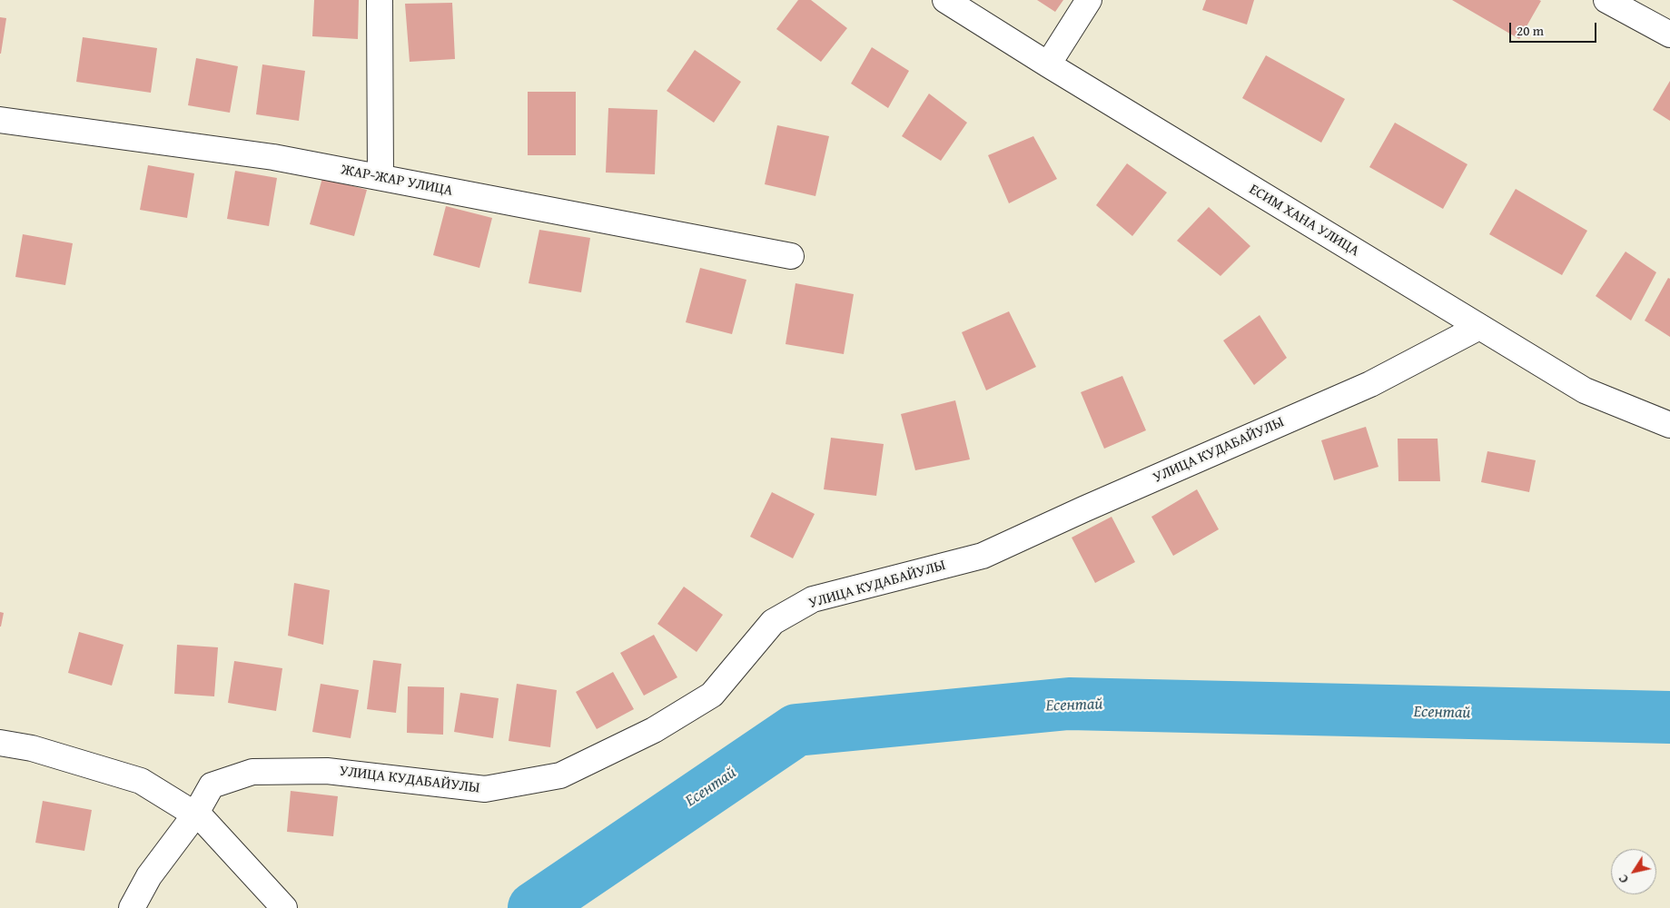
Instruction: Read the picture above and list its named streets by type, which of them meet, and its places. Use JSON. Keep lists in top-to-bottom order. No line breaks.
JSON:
{"streets":{"street":["ЖАР-ЖАР УЛИЦА","ЕСИМ ХАНА УЛИЦА","УЛИЦА КУДАБАЙУЛЫ"]},"crossings":[["ЕСИМ ХАНА УЛИЦА","УЛИЦА КУДАБАЙУЛЫ"]],"water":["Есентай"],"scale_bar":"20 m","north":"bottom left"}
